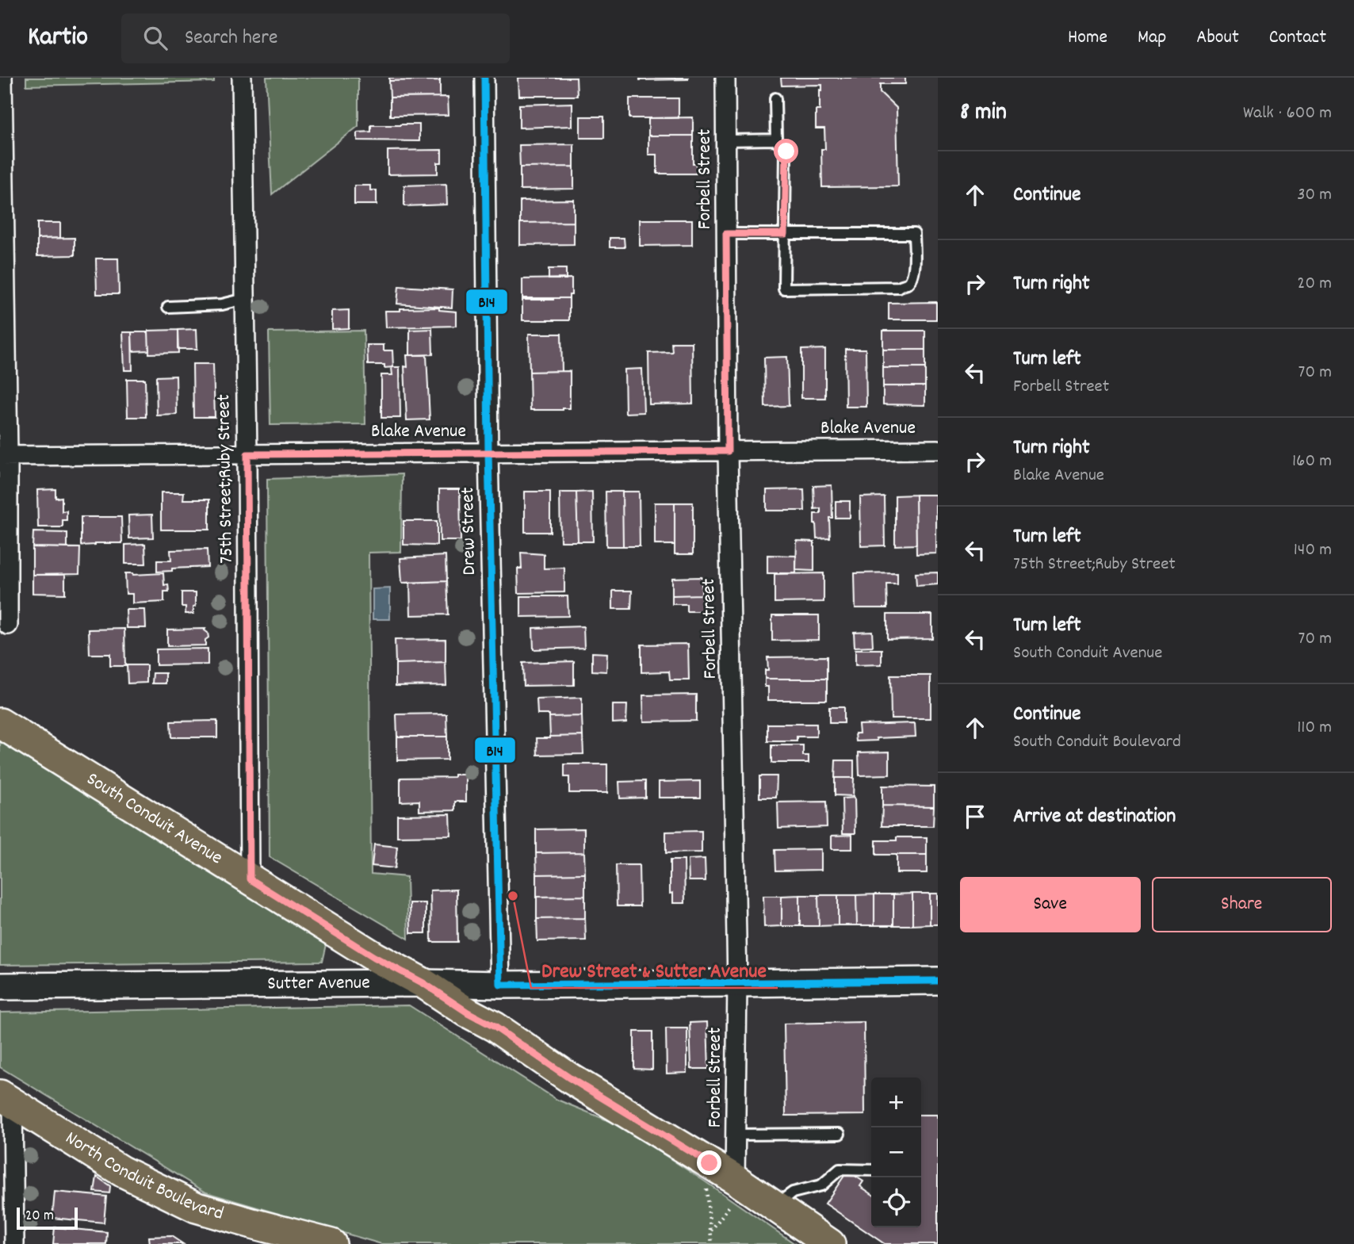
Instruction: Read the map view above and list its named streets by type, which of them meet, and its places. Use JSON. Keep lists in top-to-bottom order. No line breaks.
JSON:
{"streets":{"main road":["South Conduit Avenue","North Conduit Boulevard"],"street":["Forbell Street","Blake Avenue","75th Street;Ruby Street","Drew Street","Sutter Avenue"]},"crossings":[["Forbell Street","Blake Avenue"],["Forbell Street","South Conduit Avenue"],["Forbell Street","Sutter Avenue"],["Blake Avenue","75th Street;Ruby Street"],["Blake Avenue","Drew Street"],["75th Street;Ruby Street","South Conduit Avenue"],["Drew Street","Sutter Avenue"],["South Conduit Avenue","Sutter Avenue"]],"places":["Drew Street & Sutter Avenue"],"lines":["transit line B14"],"scale_bar":"20 m","page":{"header":"Kartio","search":"Search here","nav":["Home","Map","About","Contact"],"heading":["8 min","Walk · 600 m"],"list":[["Continue","30 m"],["Turn right","20 m"],["Turn left","Forbell Street","70 m"],["Turn right","Blake Avenue","160 m"],["Turn left","75th Street;Ruby Street","140 m"],["Turn left","South Conduit Avenue","70 m"],["Continue","South Conduit Boulevard","110 m"],"Arrive at destination"],"buttons":["Save","Share"],"map_buttons":["+","−"],"scale":"20 m"}}
